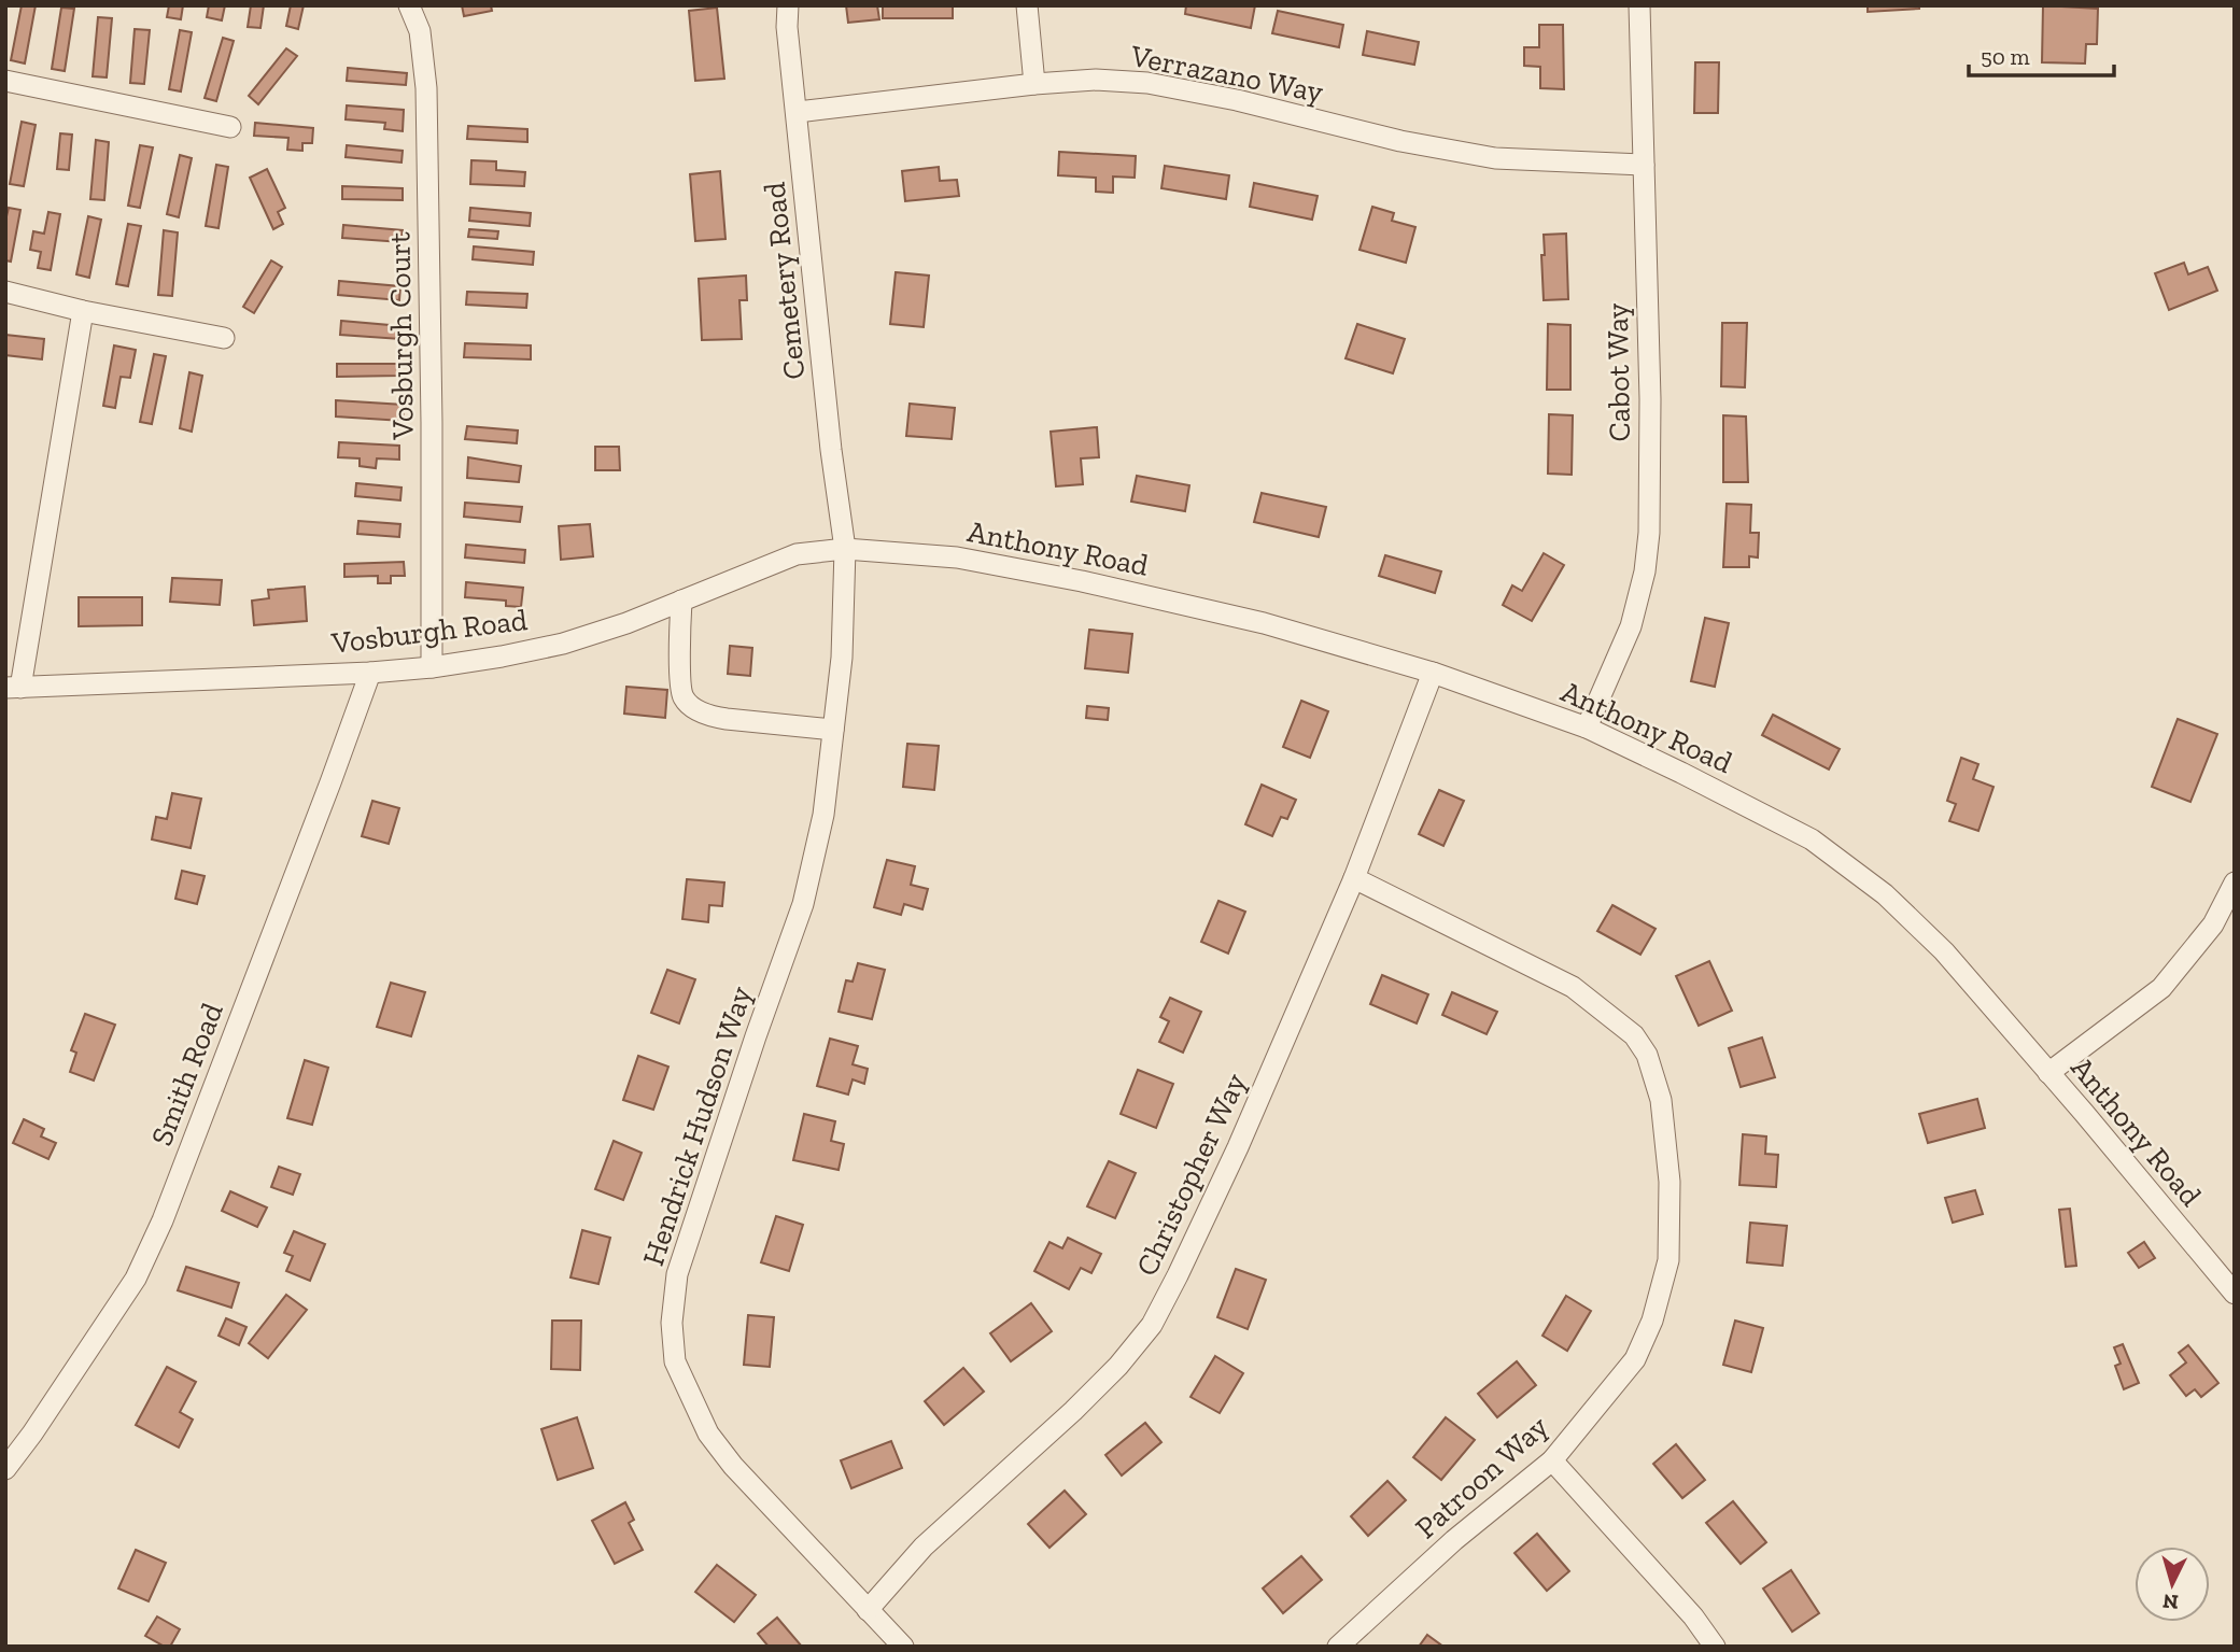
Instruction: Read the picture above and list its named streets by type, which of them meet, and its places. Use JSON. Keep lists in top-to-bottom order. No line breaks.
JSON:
{"streets":{"street":["Verrazano Way","Cemetery Road","Vosburgh Court","Cabot Way","Anthony Road","Vosburgh Road","Smith Road","Hendrick Hudson Way","Christopher Way","Patroon Way"]},"crossings":[["Verrazano Way","Cemetery Road"],["Verrazano Way","Cabot Way"],["Cemetery Road","Anthony Road"],["Cemetery Road","Vosburgh Road"],["Cemetery Road","Hendrick Hudson Way"],["Vosburgh Court","Vosburgh Road"],["Cabot Way","Anthony Road"],["Anthony Road","Vosburgh Road"],["Anthony Road","Hendrick Hudson Way"],["Anthony Road","Christopher Way"],["Vosburgh Road","Smith Road"],["Vosburgh Road","Hendrick Hudson Way"],["Hendrick Hudson Way","Christopher Way"],["Christopher Way","Patroon Way"]],"scale_bar":"50 m","north":"bottom"}
